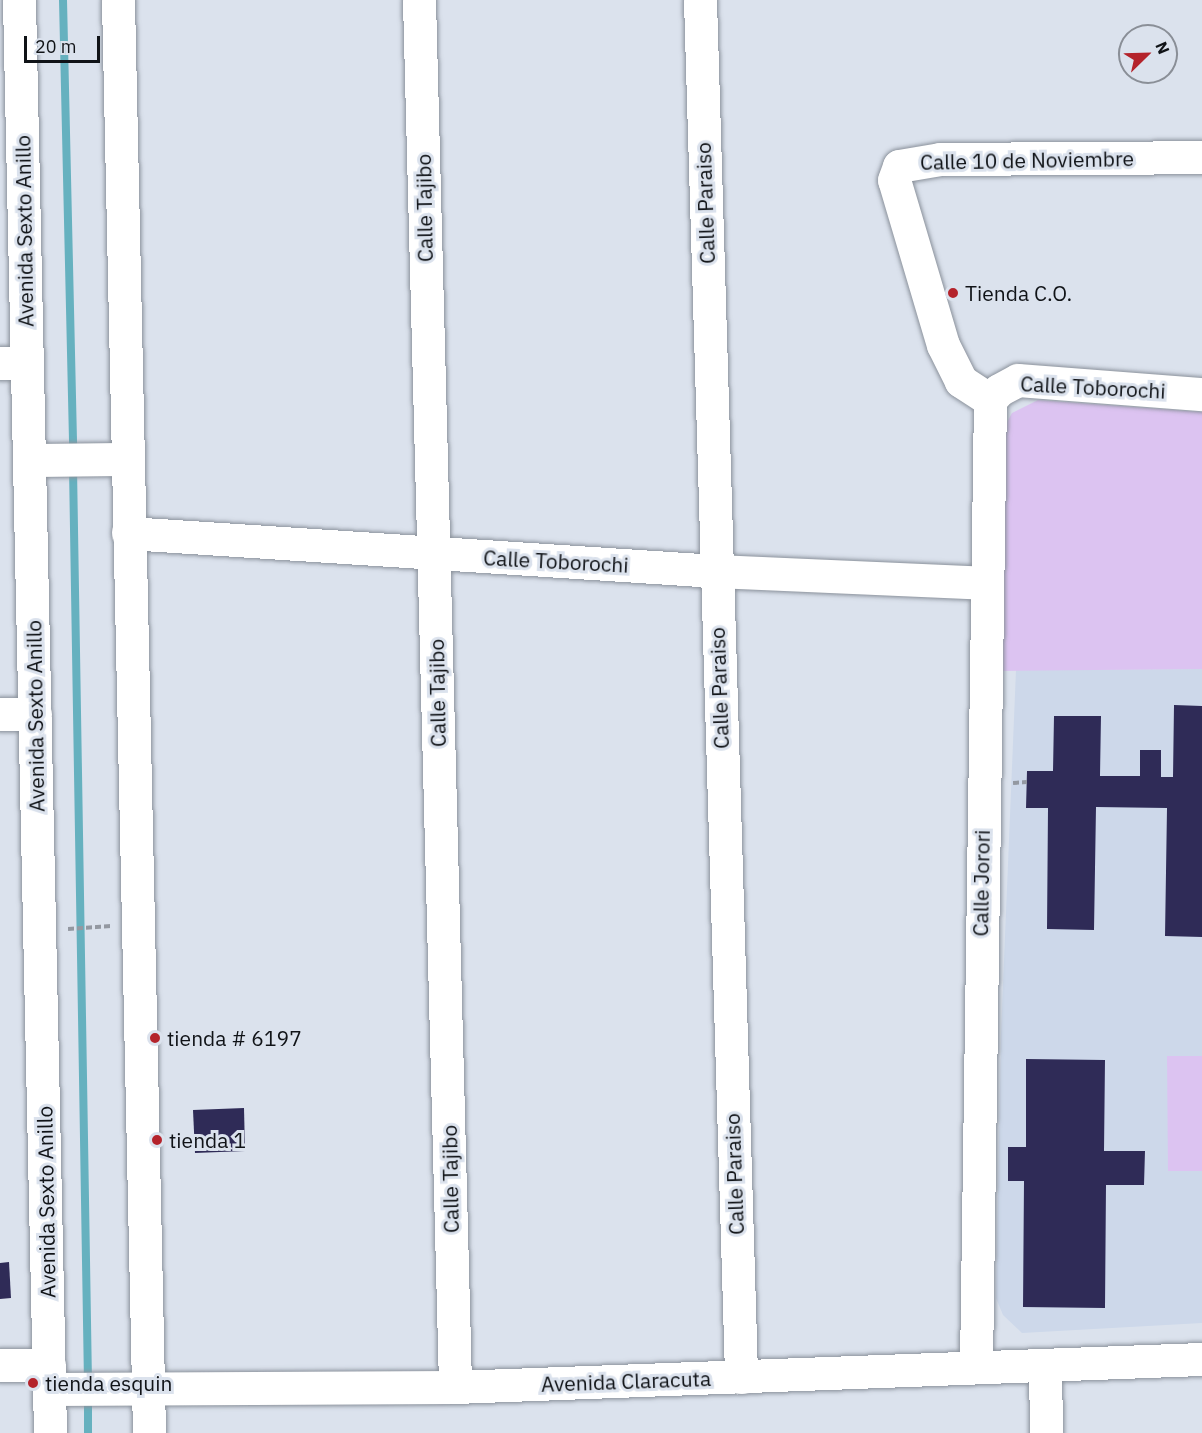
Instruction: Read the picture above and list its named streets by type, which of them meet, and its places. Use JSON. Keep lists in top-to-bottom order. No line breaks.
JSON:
{"streets":{"street":["Calle 10 de Noviembre","Calle Paraiso","Calle Tajibo","Avenida Sexto Anillo","Calle Toborochi","Calle Jorori","Avenida Claracuta"]},"crossings":[["Calle 10 de Noviembre","Calle Toborochi"],["Calle 10 de Noviembre","Calle Jorori"],["Calle Paraiso","Calle Toborochi"],["Calle Paraiso","Avenida Claracuta"],["Calle Tajibo","Calle Toborochi"],["Calle Tajibo","Avenida Claracuta"],["Avenida Sexto Anillo","Avenida Claracuta"],["Calle Toborochi","Calle Jorori"],["Calle Jorori","Avenida Claracuta"]],"places":["Tienda C.O.","tienda # 6197","tienda 1","tienda esquin"],"scale_bar":"20 m","north":"top right"}
